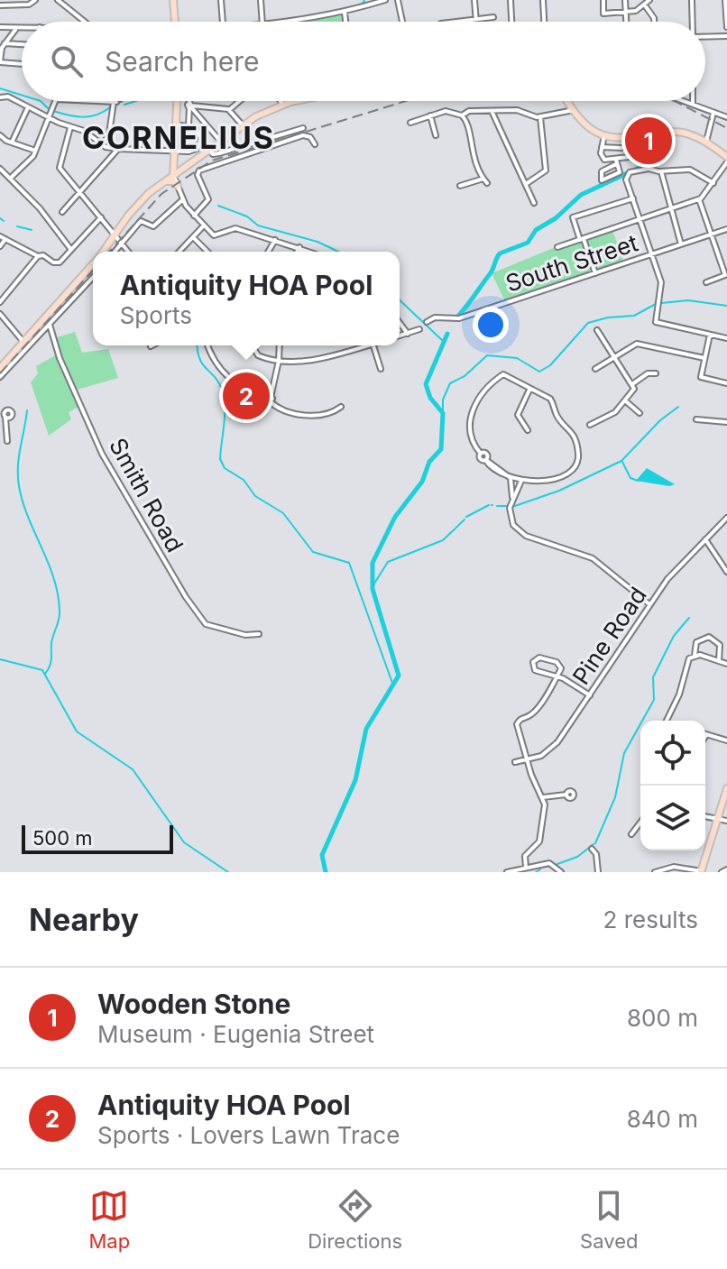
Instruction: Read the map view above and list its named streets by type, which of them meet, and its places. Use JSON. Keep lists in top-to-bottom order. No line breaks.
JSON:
{"streets":{"street":["South Street","Smith Road","Pine Road"]},"districts":["CORNELIUS"],"scale_bar":"500 m","page":{"search":"Search here","pins":["1","2"],"popup":["Antiquity HOA Pool","Sports"],"scale":"500 m","heading":["Nearby","2 results"],"list":[{"mark":"1","name":"Wooden Stone","note":"Museum · Eugenia Street","value":"800 m"},{"mark":"2","name":"Antiquity HOA Pool","note":"Sports · Lovers Lawn Trace","value":"840 m"}],"nav":["Map","Directions","Saved"]}}
